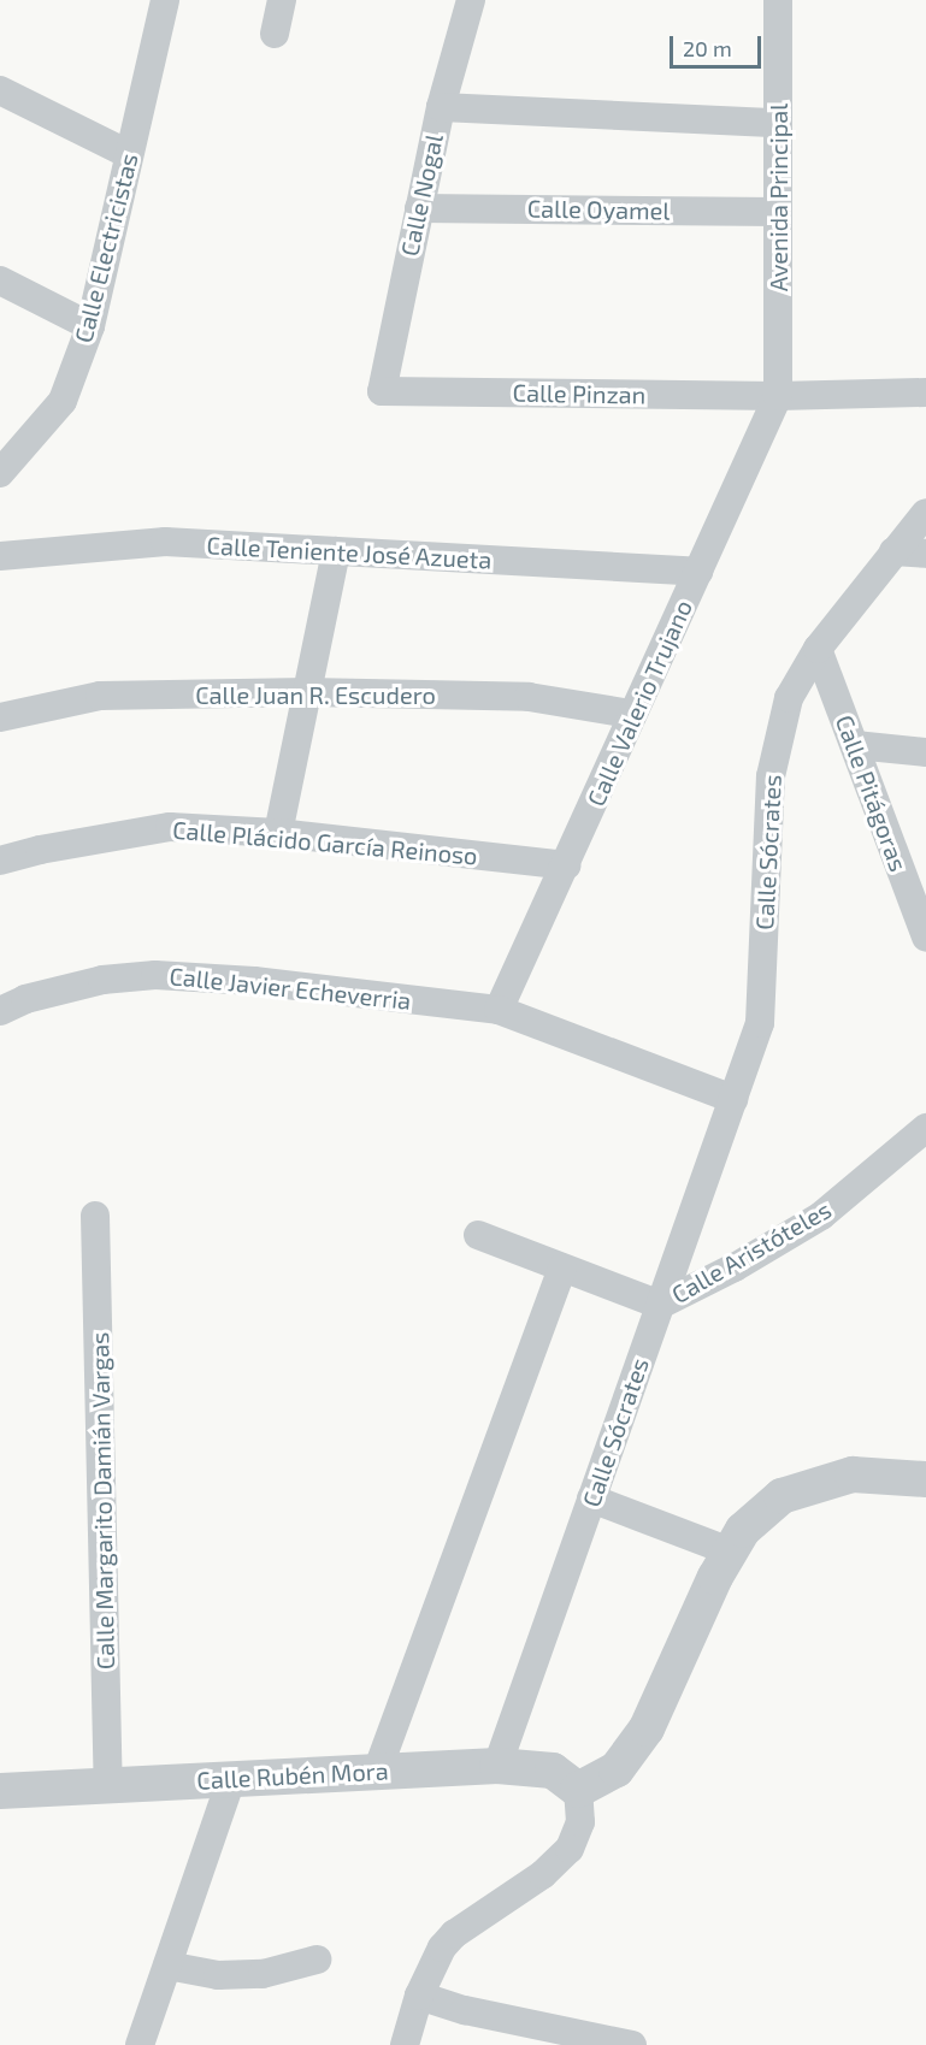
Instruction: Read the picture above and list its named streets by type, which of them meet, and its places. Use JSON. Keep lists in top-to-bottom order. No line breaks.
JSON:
{"streets":{"street":["Calle Nogal","Avenida Principal","Calle Oyamel","Calle Electricistas","Calle Pinzan","Calle Teniente José Azueta","Calle Juan R. Escudero","Calle Valerio Trujano","Calle Pitágoras","Calle Plácido García Reinoso","Calle Sócrates","Calle Javier Echeverria","Calle Aristóteles","Calle Margarito Damián Vargas","Calle Rubén Mora"]},"crossings":[["Calle Nogal","Calle Oyamel"],["Calle Nogal","Calle Pinzan"],["Avenida Principal","Calle Oyamel"],["Avenida Principal","Calle Pinzan"],["Avenida Principal","Calle Valerio Trujano"],["Calle Pinzan","Calle Valerio Trujano"],["Calle Teniente José Azueta","Calle Valerio Trujano"],["Calle Juan R. Escudero","Calle Valerio Trujano"],["Calle Valerio Trujano","Calle Plácido García Reinoso"],["Calle Valerio Trujano","Calle Javier Echeverria"],["Calle Pitágoras","Calle Sócrates"],["Calle Sócrates","Calle Aristóteles"],["Calle Sócrates","Calle Rubén Mora"],["Calle Margarito Damián Vargas","Calle Rubén Mora"]],"scale_bar":"20 m"}
